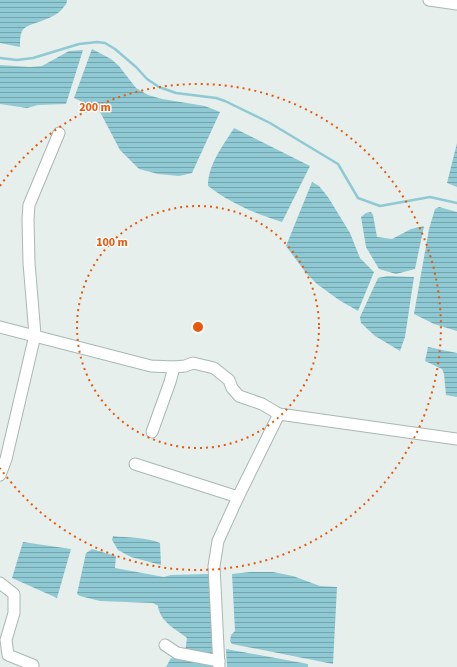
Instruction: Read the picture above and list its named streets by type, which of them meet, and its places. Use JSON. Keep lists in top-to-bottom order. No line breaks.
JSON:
{"rings":["200 m","100 m"]}
